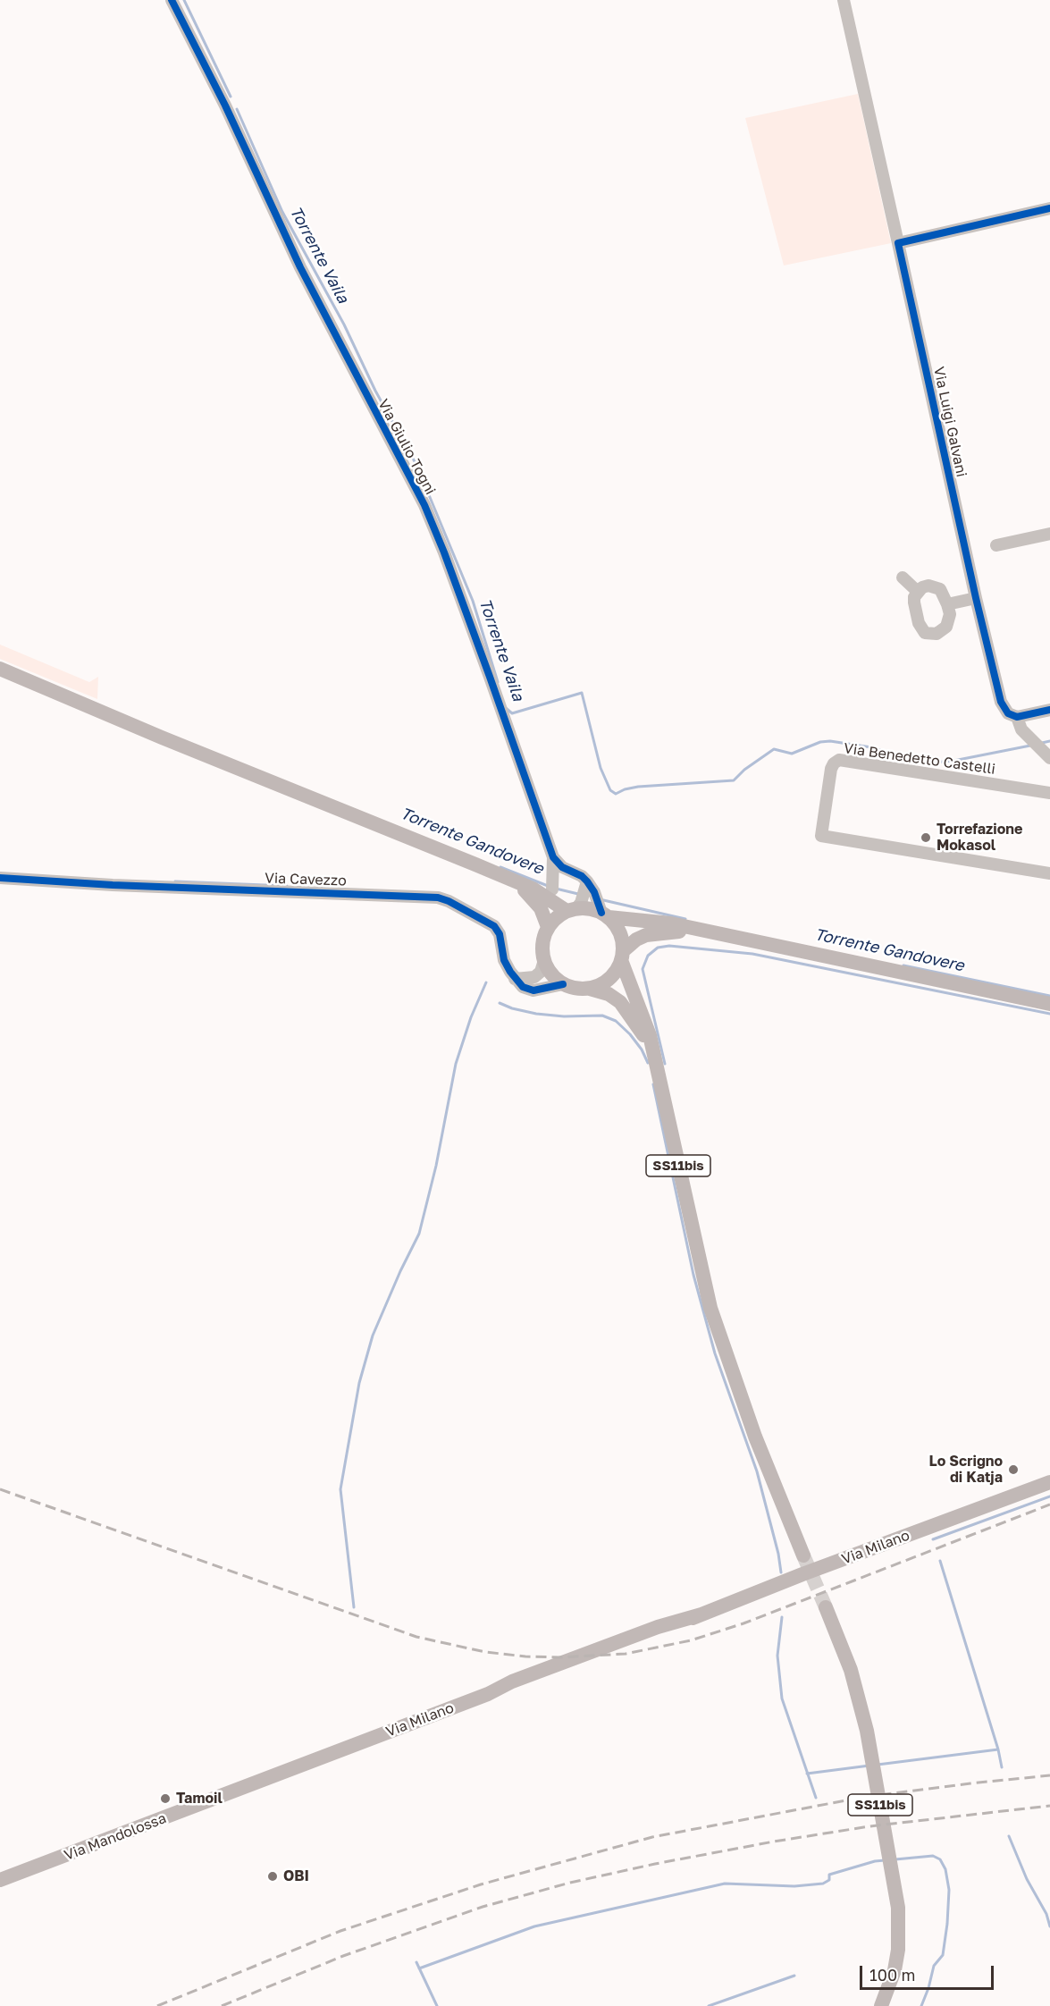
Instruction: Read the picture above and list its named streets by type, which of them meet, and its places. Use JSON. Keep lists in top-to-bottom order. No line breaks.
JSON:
{"streets":{"main road":["SS11bis","Via Milano","Via Mandolossa"],"street":["Via Luigi Galvani","Via Giulio Togni","Via Benedetto Castelli","Via Cavezzo"]},"crossings":[["Via Milano","Via Mandolossa"]],"water":["Torrente Vaila","Torrente Gandovere"],"places":["Torrefazione Mokasol","Lo Scrigno di Katja","Tamoil","OBI"],"scale_bar":"100 m"}
